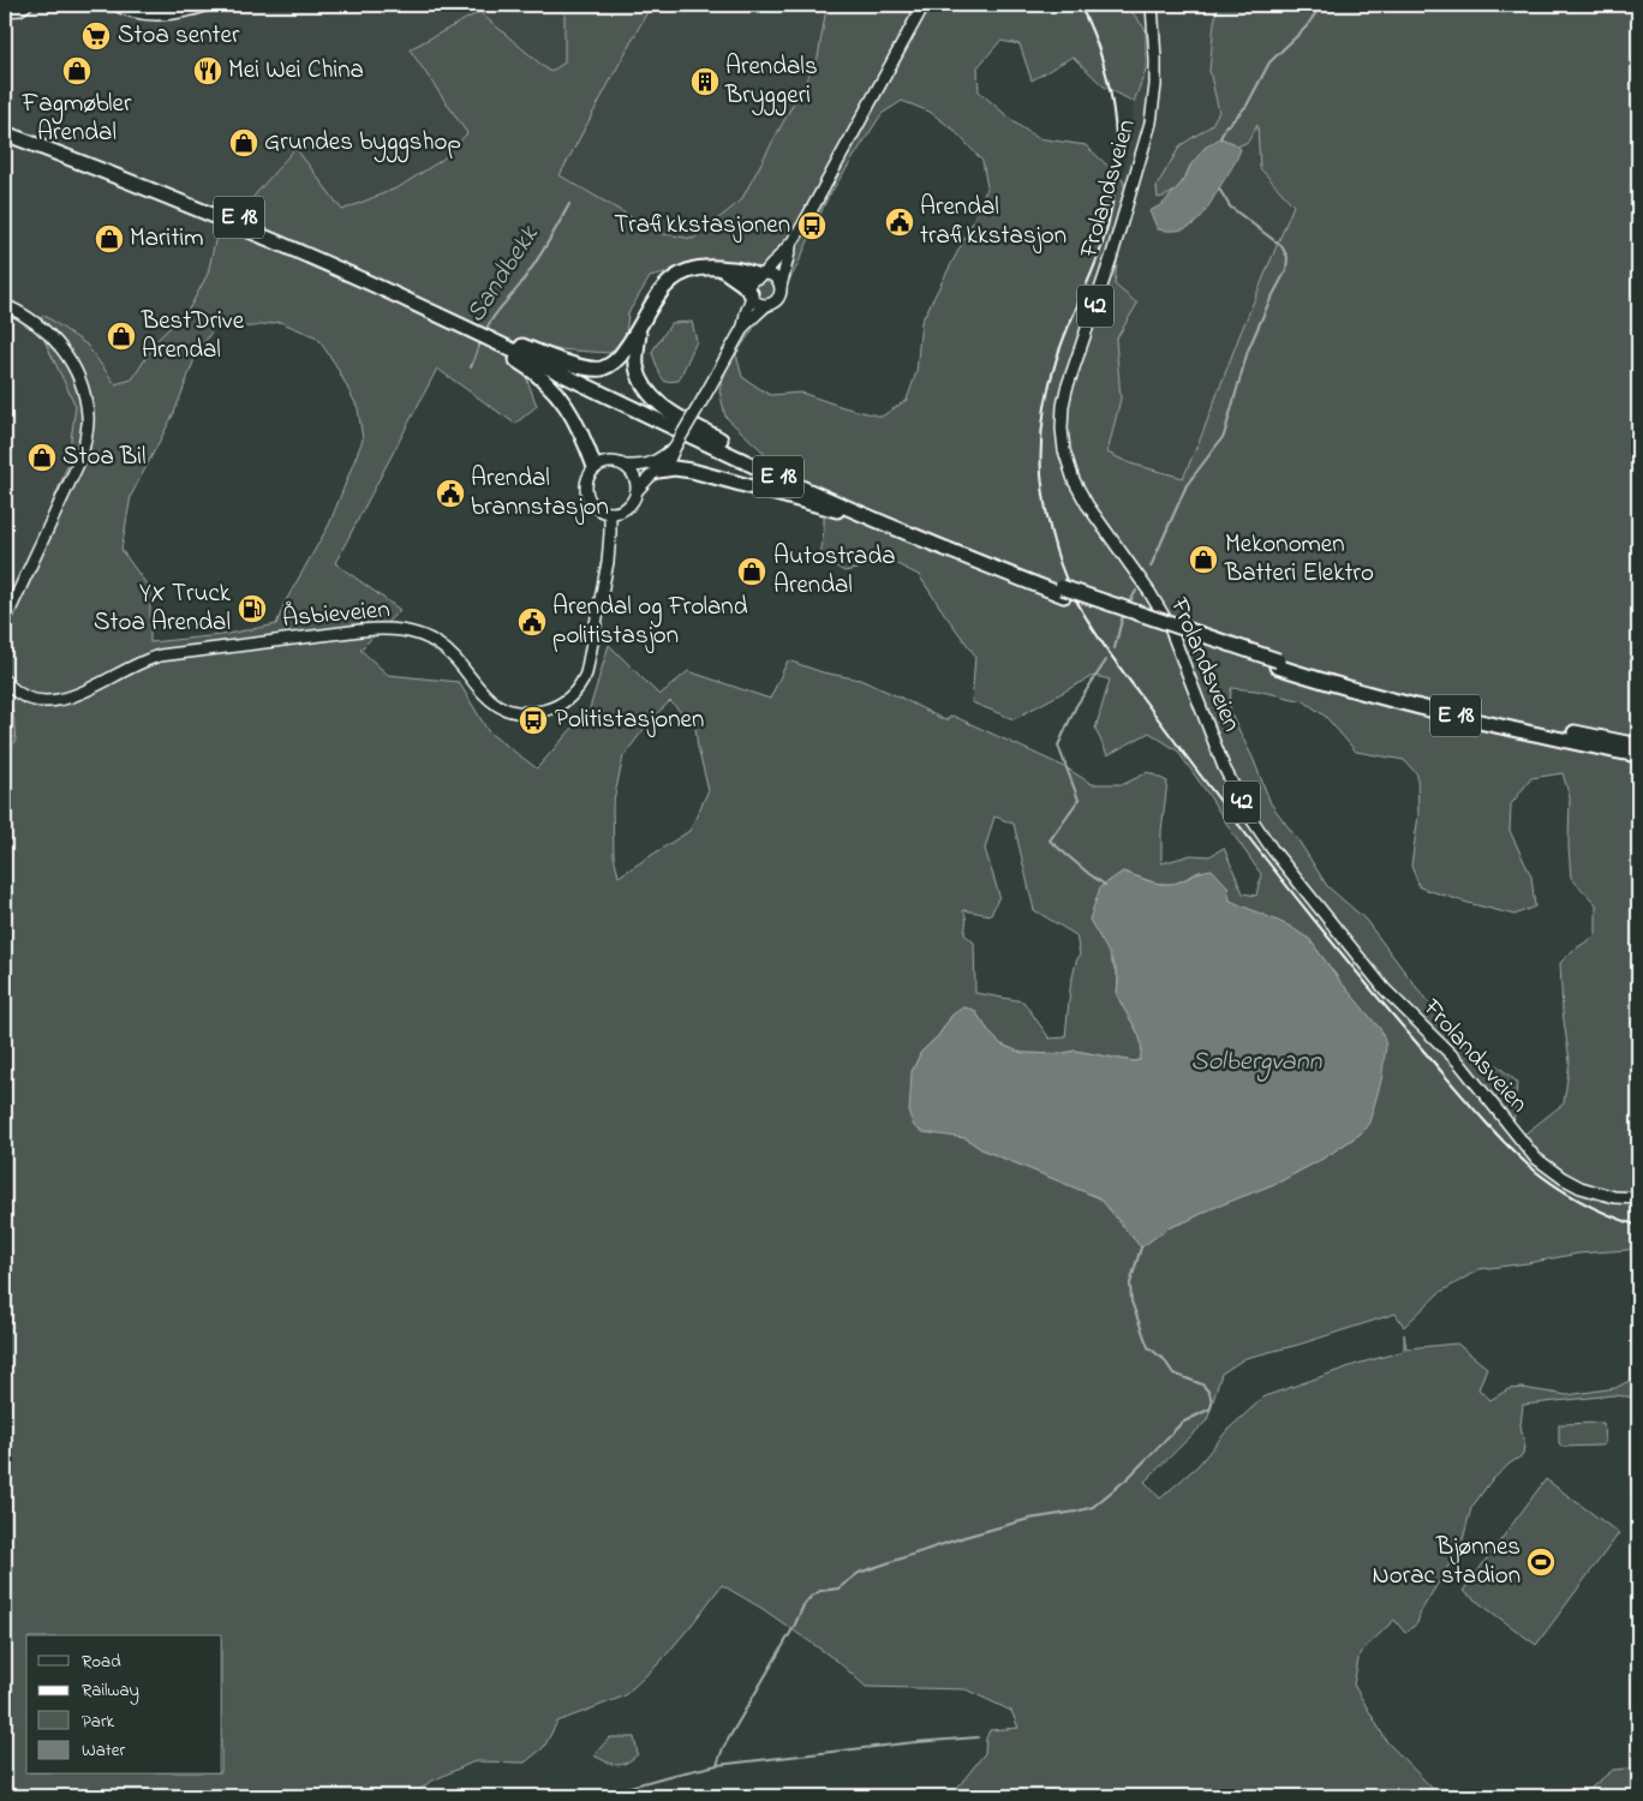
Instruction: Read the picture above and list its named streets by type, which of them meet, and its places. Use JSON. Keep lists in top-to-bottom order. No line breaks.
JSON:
{"streets":{"highway":["E 18"],"main road":["Frolandsveien","42","Åsbieveien"]},"crossings":[["E 18","Åsbieveien"]],"water":["Sandbekk","Solbergvann"],"places":{"supermarket":["Stoa senter"],"shop":["Fagmøbler Arendal","Grundes byggshop","Maritim","BestDrive Arendal","Stoa Bil","Mekonomen Batteri Elektro","Autostrada Arendal"],"restaurant":["Mei Wei China"],"building":["Arendals Bryggeri"],"public building":["Arendal trafikkstasjon","Arendal brannstasjon","Arendal og Froland politistasjon"],"bus stop":["Trafikkstasjonen","Politistasjonen"],"fuel station":["YX Truck Stoa Arendal"],"sports":["Bjønnes Norac stadion"]},"legend":["Road","Railway","Park","Water"]}
